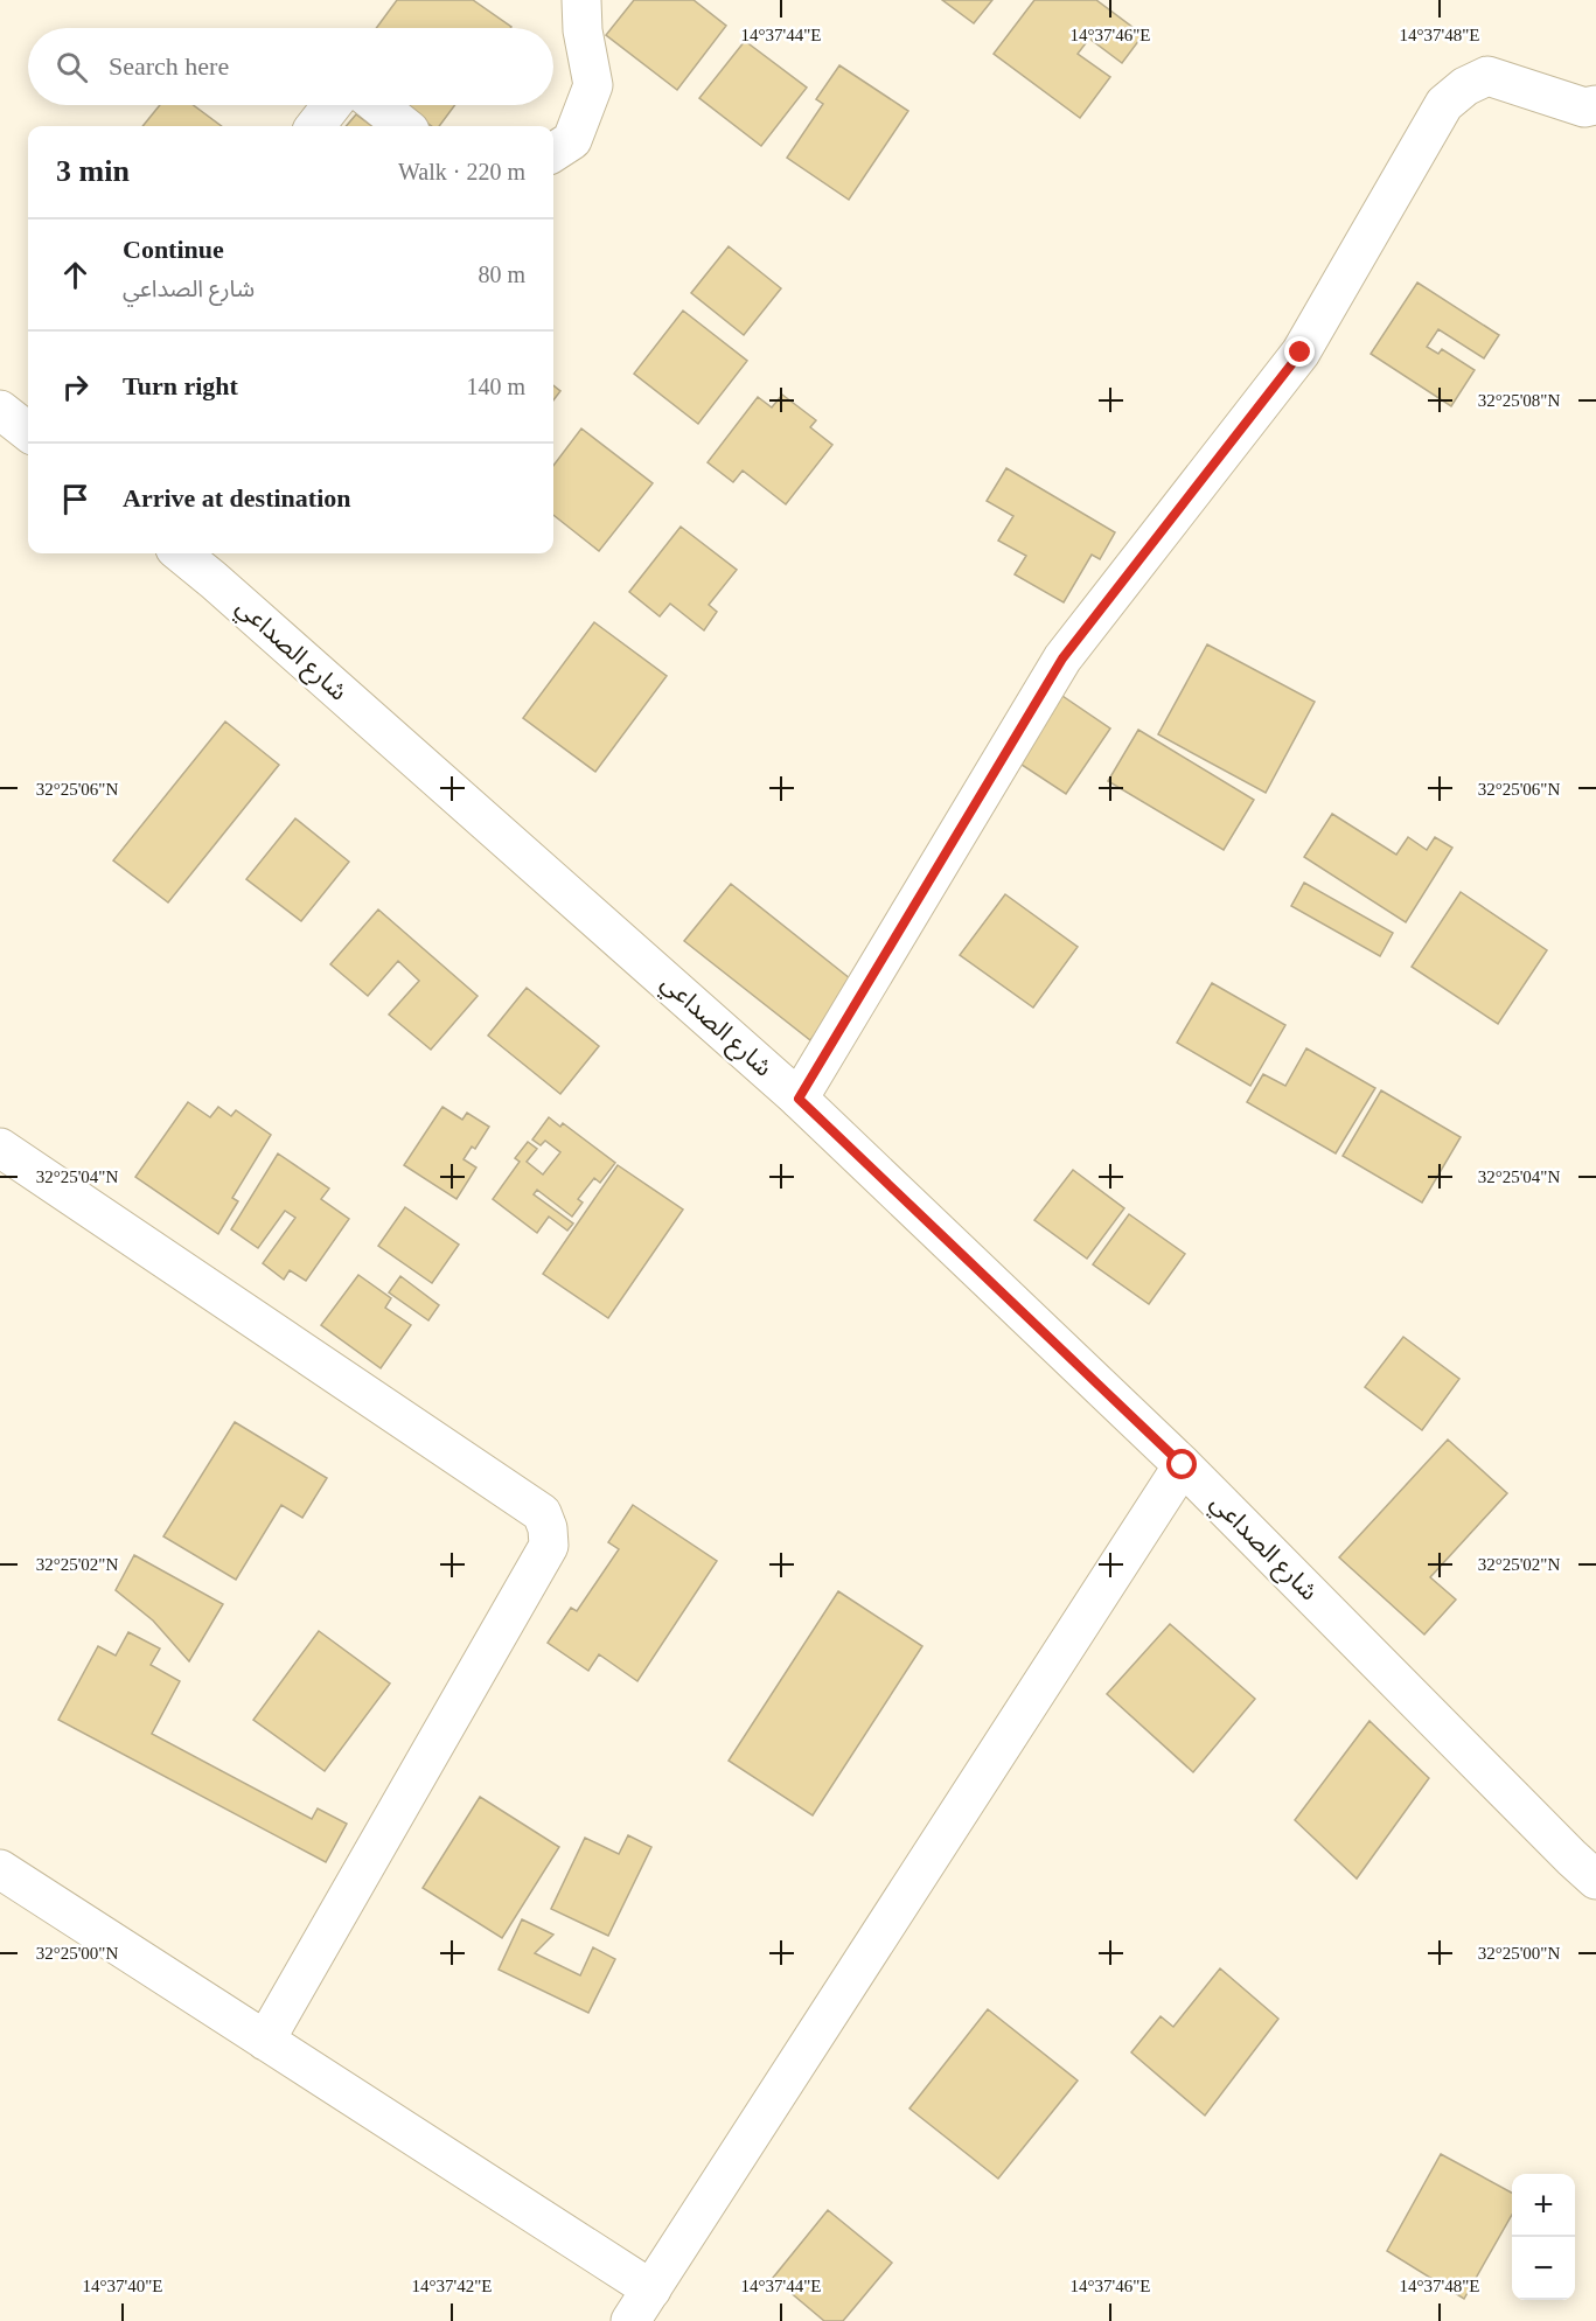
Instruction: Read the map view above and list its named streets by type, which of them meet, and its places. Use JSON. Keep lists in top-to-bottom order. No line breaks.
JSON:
{"streets":{"street":["شارع الصداعي"]},"page":{"search":"Search here","heading":["3 min","Walk · 220 m"],"list":[["Continue","شارع الصداعي","80 m"],["Turn right","140 m"],"Arrive at destination"],"map_buttons":["+","−"]},"coordinates":["14°37'44\"E","14°37'46\"E","14°37'48\"E","32°25'08\"N","32°25'06\"N","32°25'04\"N","32°25'02\"N","32°25'00\"N","14°37'40\"E","14°37'42\"E"]}
